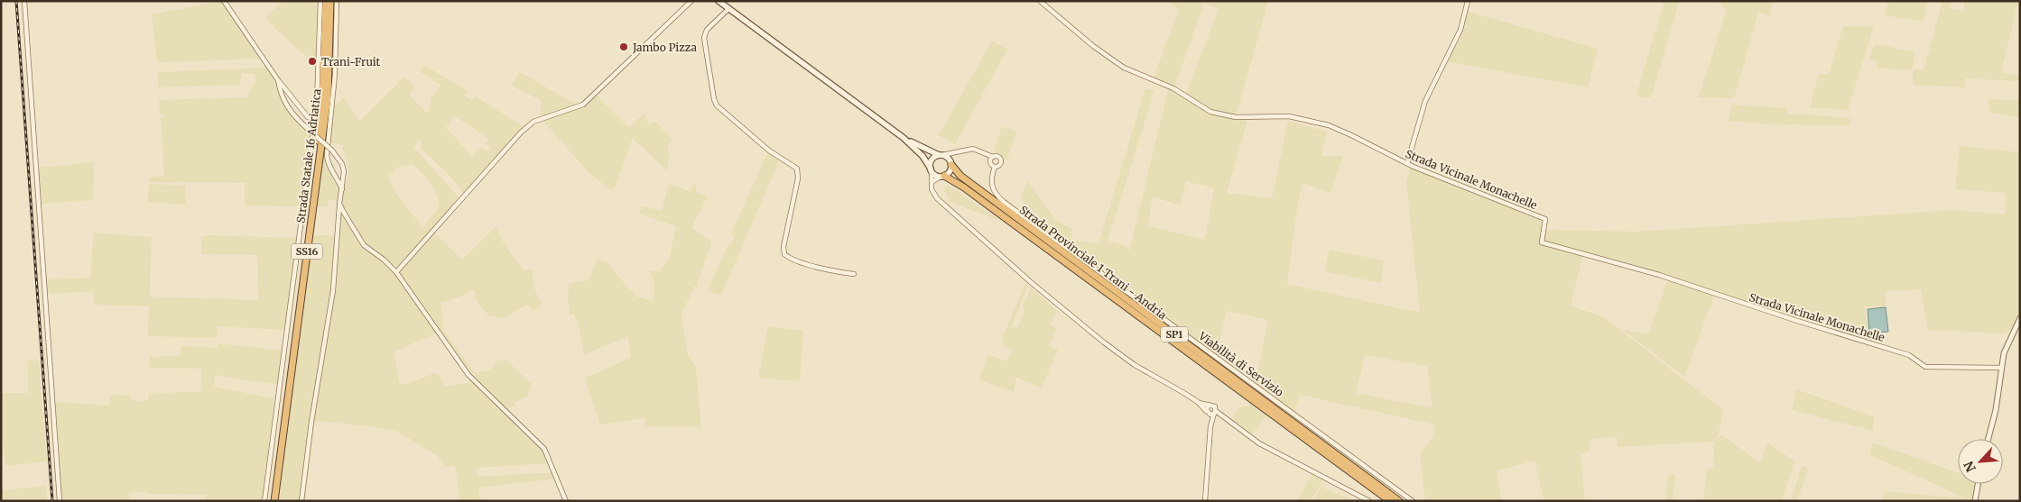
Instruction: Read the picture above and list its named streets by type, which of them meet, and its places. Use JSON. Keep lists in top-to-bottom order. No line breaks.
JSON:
{"streets":{"highway":["Strada Statale 16 Adriatica","SS16","Strada Provinciale 1 Trani - Andria","SP1"],"street":["Strada Vicinale Monachelle","Viabilità di Servizio"]},"places":["Jambo Pizza","Trani-Fruit"],"north":"bottom left"}
